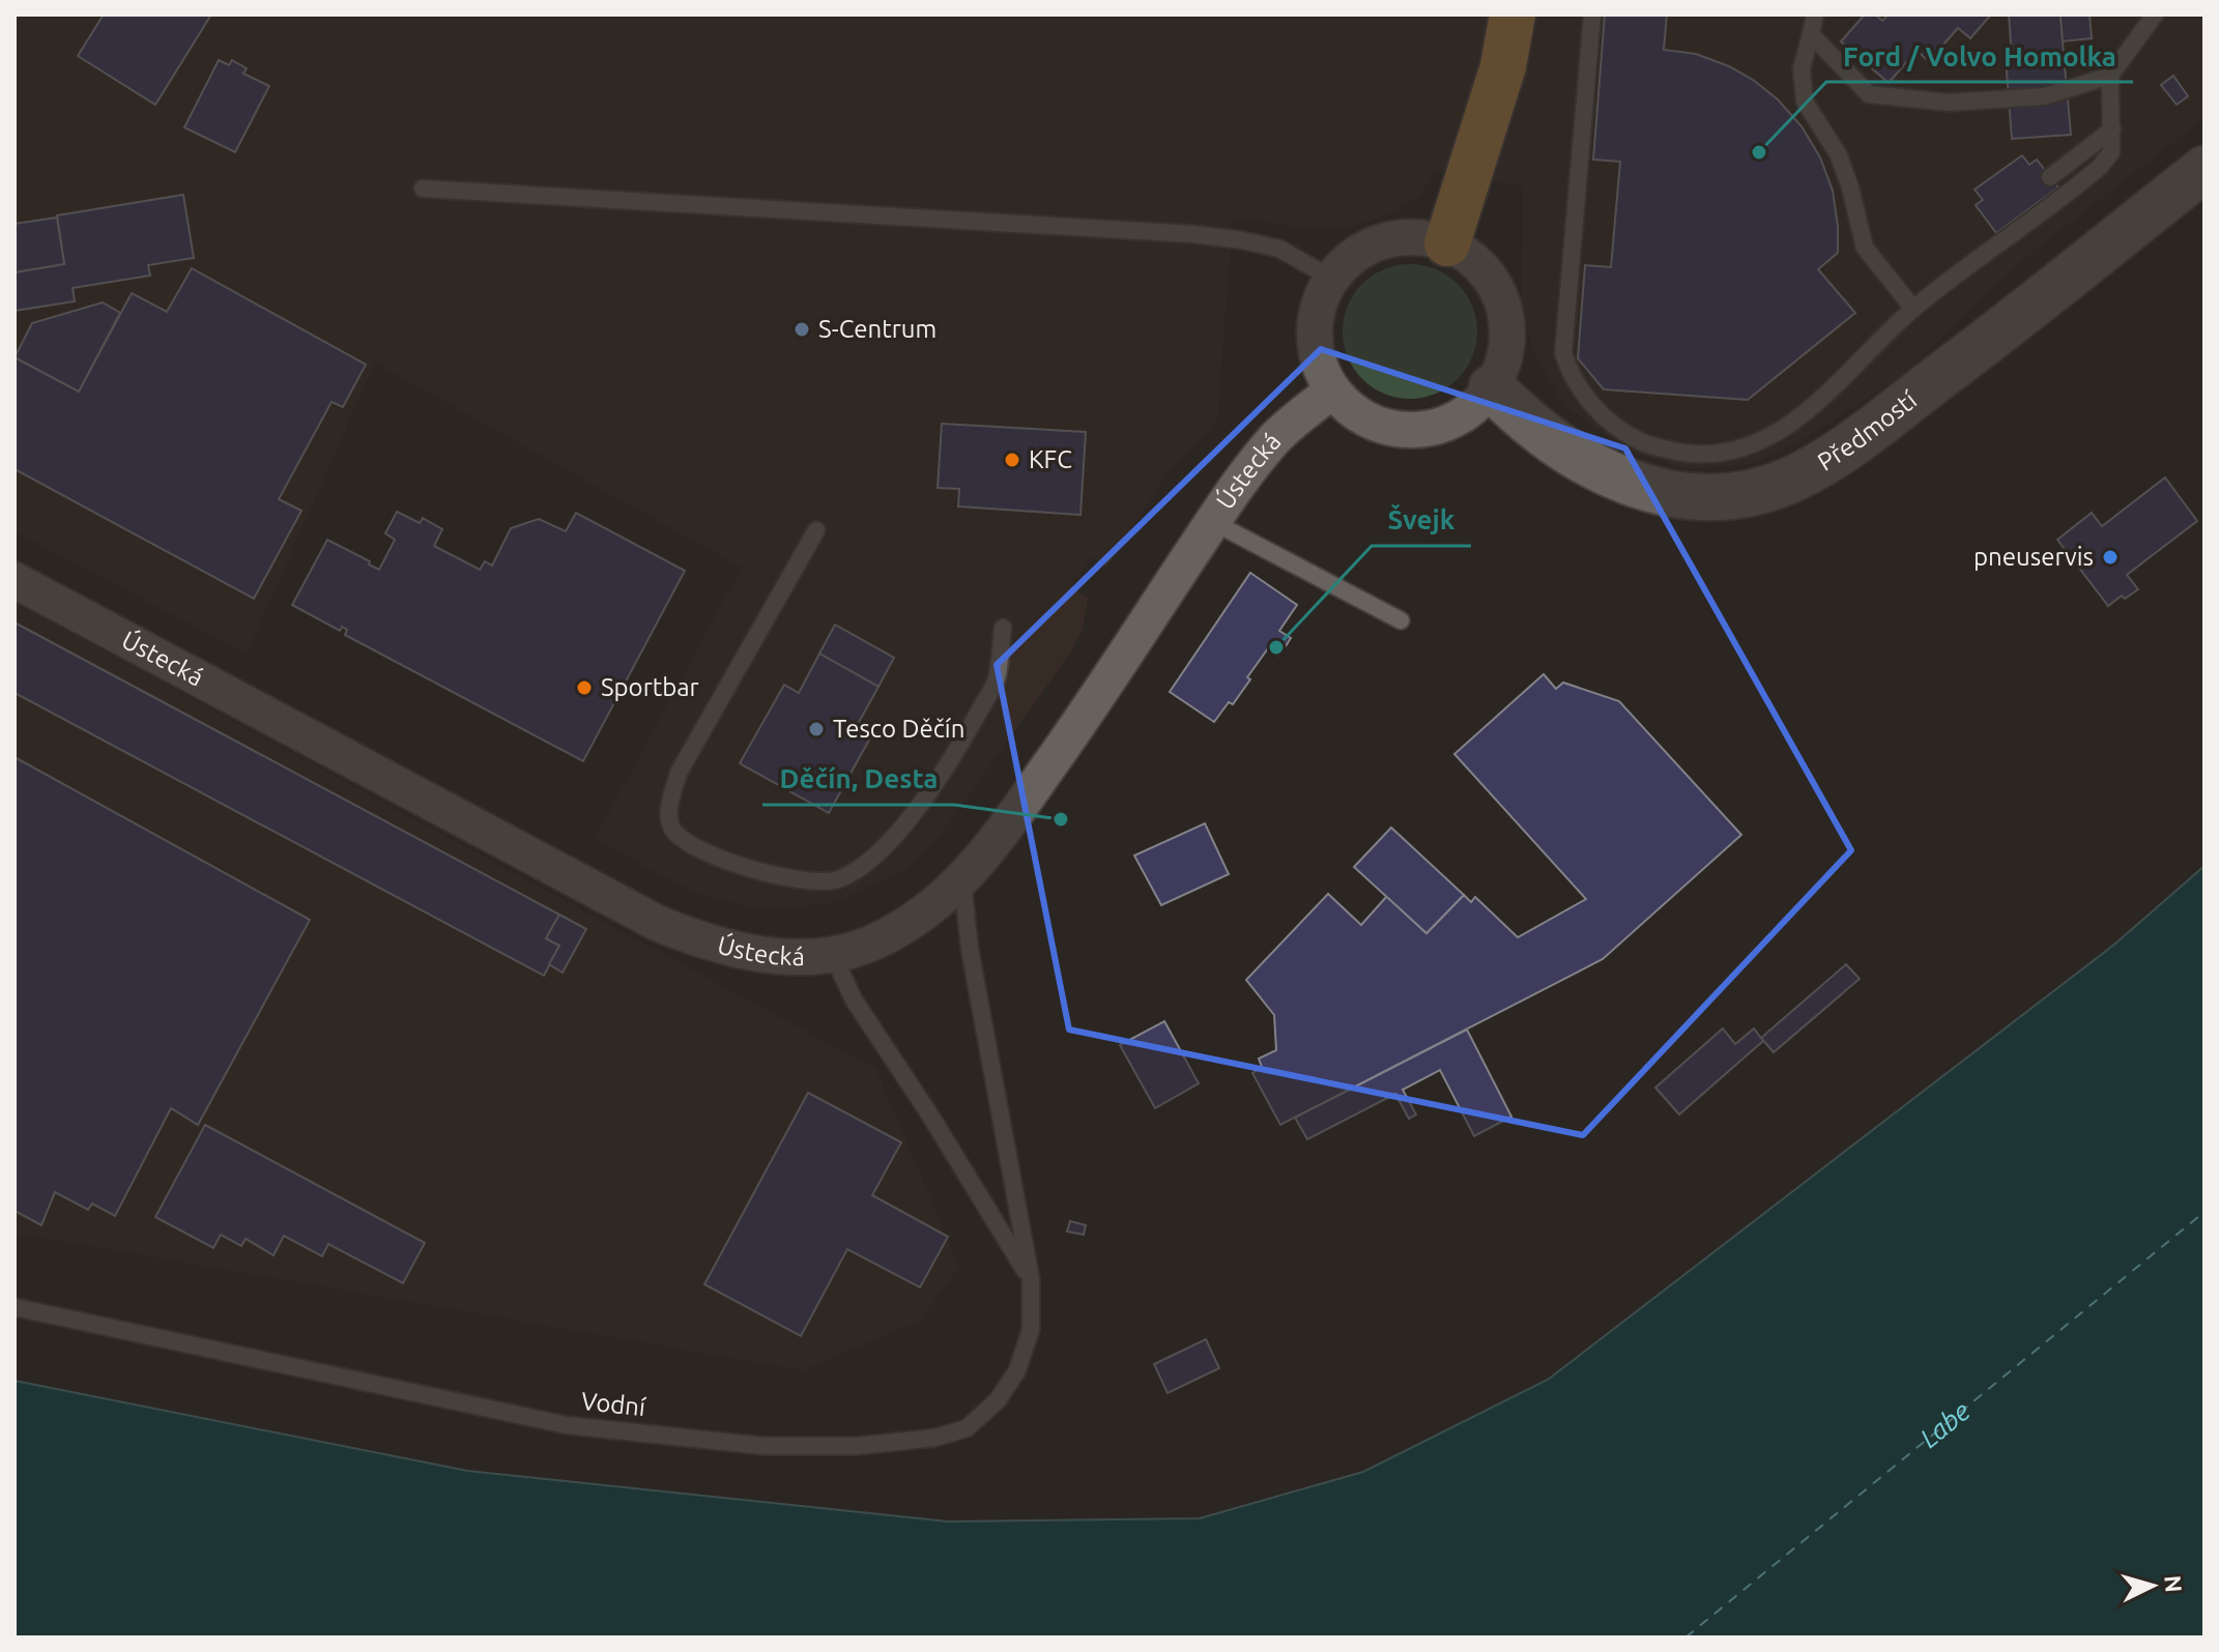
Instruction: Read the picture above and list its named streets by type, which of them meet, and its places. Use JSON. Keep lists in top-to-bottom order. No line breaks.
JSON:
{"streets":{"street":["Předmostí","Ústecká"],"lane":["Vodní"]},"crossings":[["Předmostí","Ústecká"],["Ústecká","Vodní"]],"water":["Labe"],"places":["Ford / Volvo Homolka","S-Centrum","KFC","pneuservis","Švejk","Sportbar","Tesco Děčín","Děčín, Desta"],"north":"right"}
